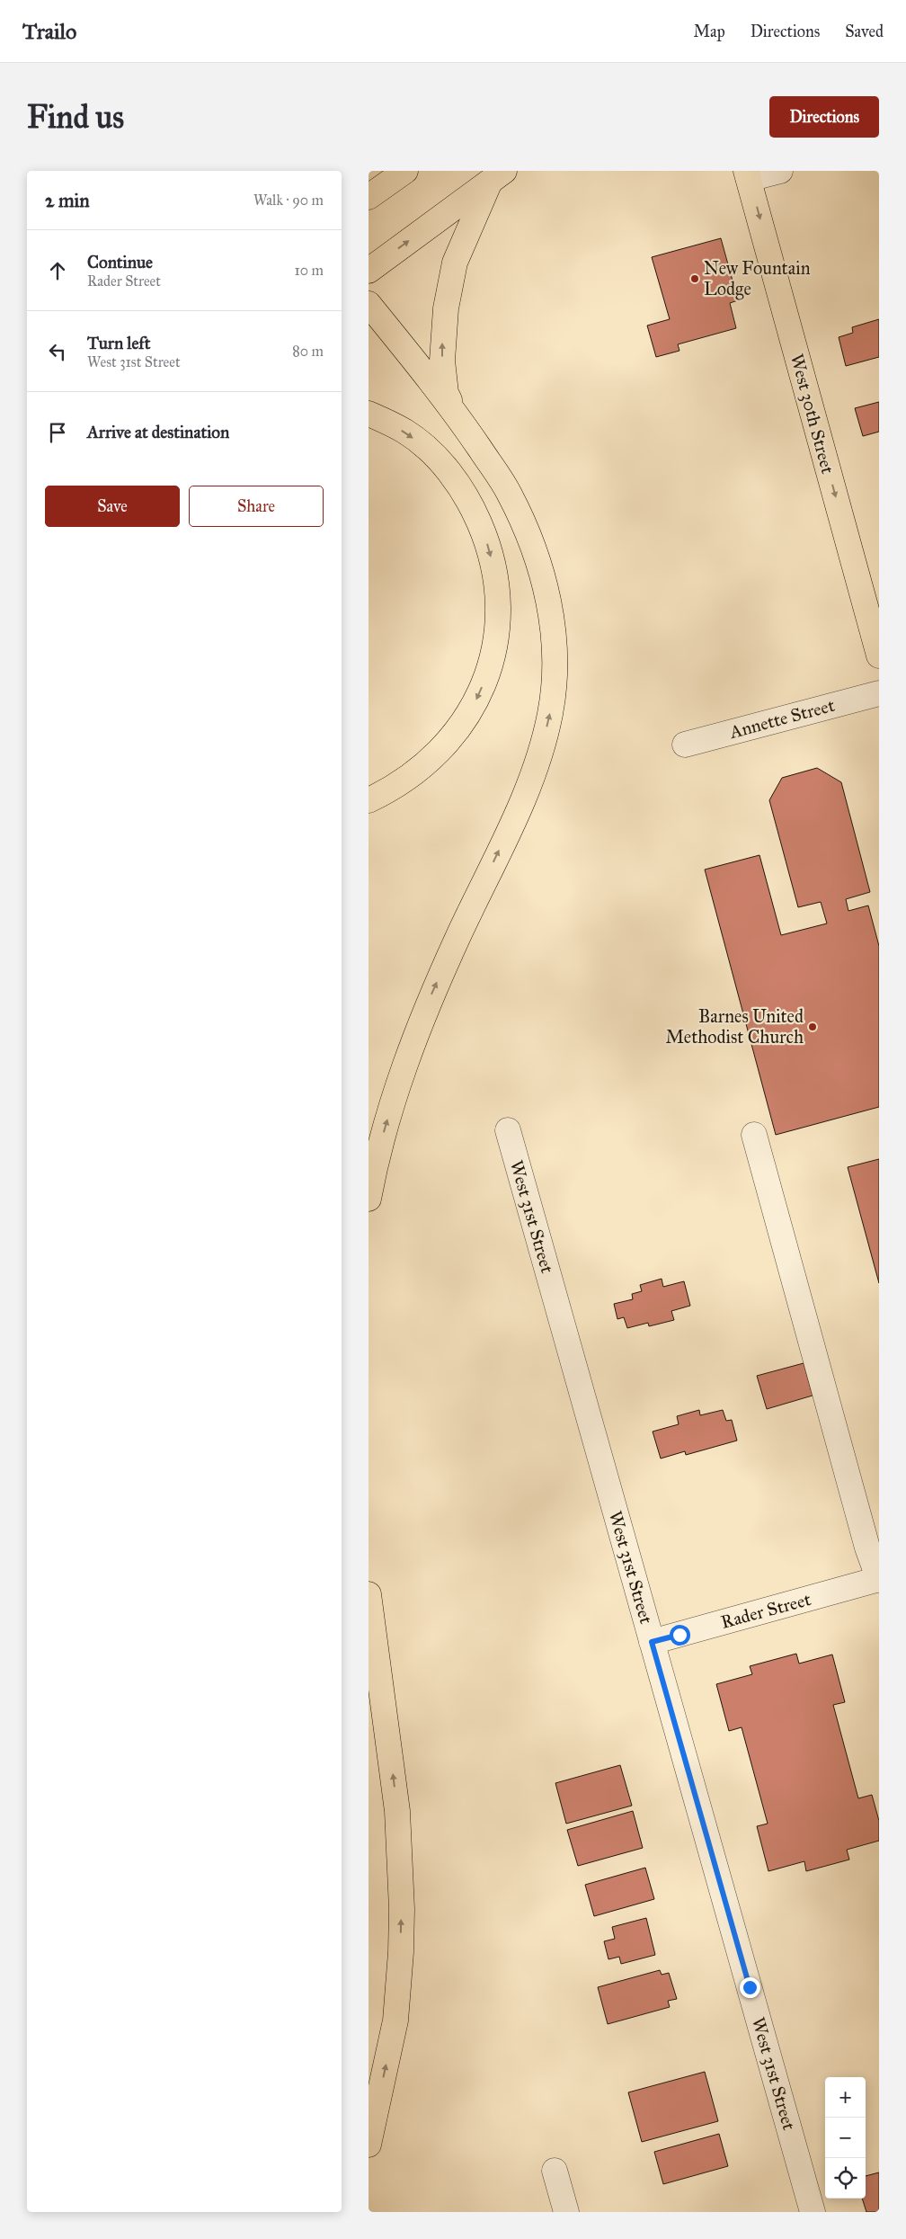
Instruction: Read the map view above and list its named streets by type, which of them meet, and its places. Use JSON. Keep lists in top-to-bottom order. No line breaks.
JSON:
{"streets":{"main road":["West 30th Street"],"street":["Annette Street","West 31st Street","Rader Street"]},"crossings":[["West 31st Street","Rader Street"]],"one_way":["West 30th Street"],"places":["New Fountain Lodge","Barnes United Methodist Church"],"page":{"header":"Trailo","nav":["Map","Directions","Saved"],"buttons":["Directions",["Save","Share"]],"title":"Find us","heading":["2 min","Walk · 90 m"],"list":[["Continue","Rader Street","10 m"],["Turn left","West 31st Street","80 m"],"Arrive at destination"],"map_buttons":["+","−"]}}
